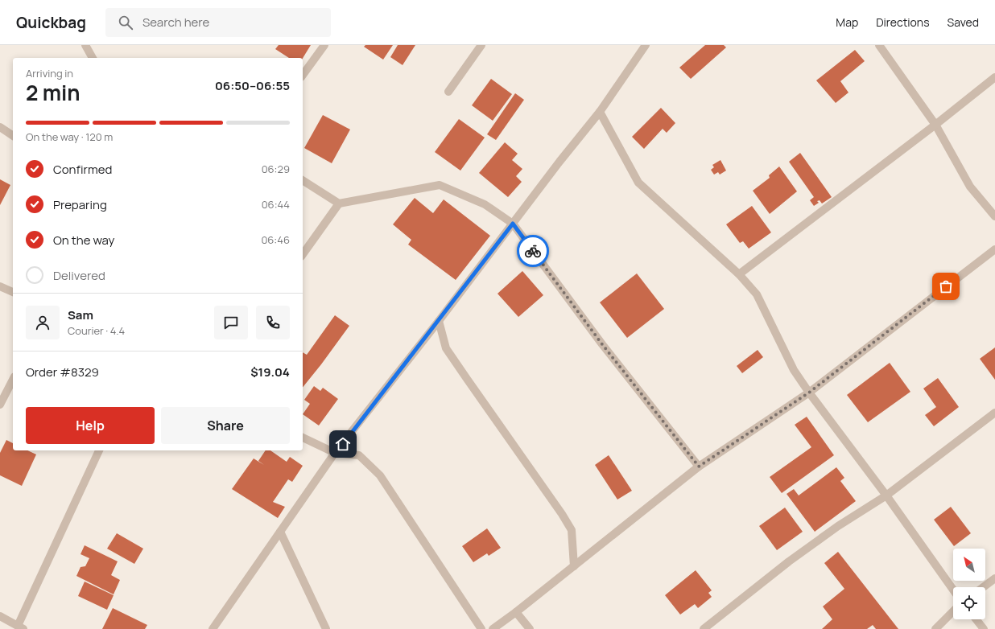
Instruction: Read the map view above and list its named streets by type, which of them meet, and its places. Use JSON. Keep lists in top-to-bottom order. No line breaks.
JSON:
{"north":"top left","page":{"header":"Quickbag","search":"Search here","nav":["Map","Directions","Saved"],"heading":["2 min","Arriving in","06:50–06:55"],"panel":["Sam","Courier · 4.4","Order #8329","$19.04"],"bar":"On the way · 120 m","list":[["Confirmed","06:29"],["Preparing","06:44"],["On the way","06:46"],"Delivered"],"buttons":["Help","Share"]}}
